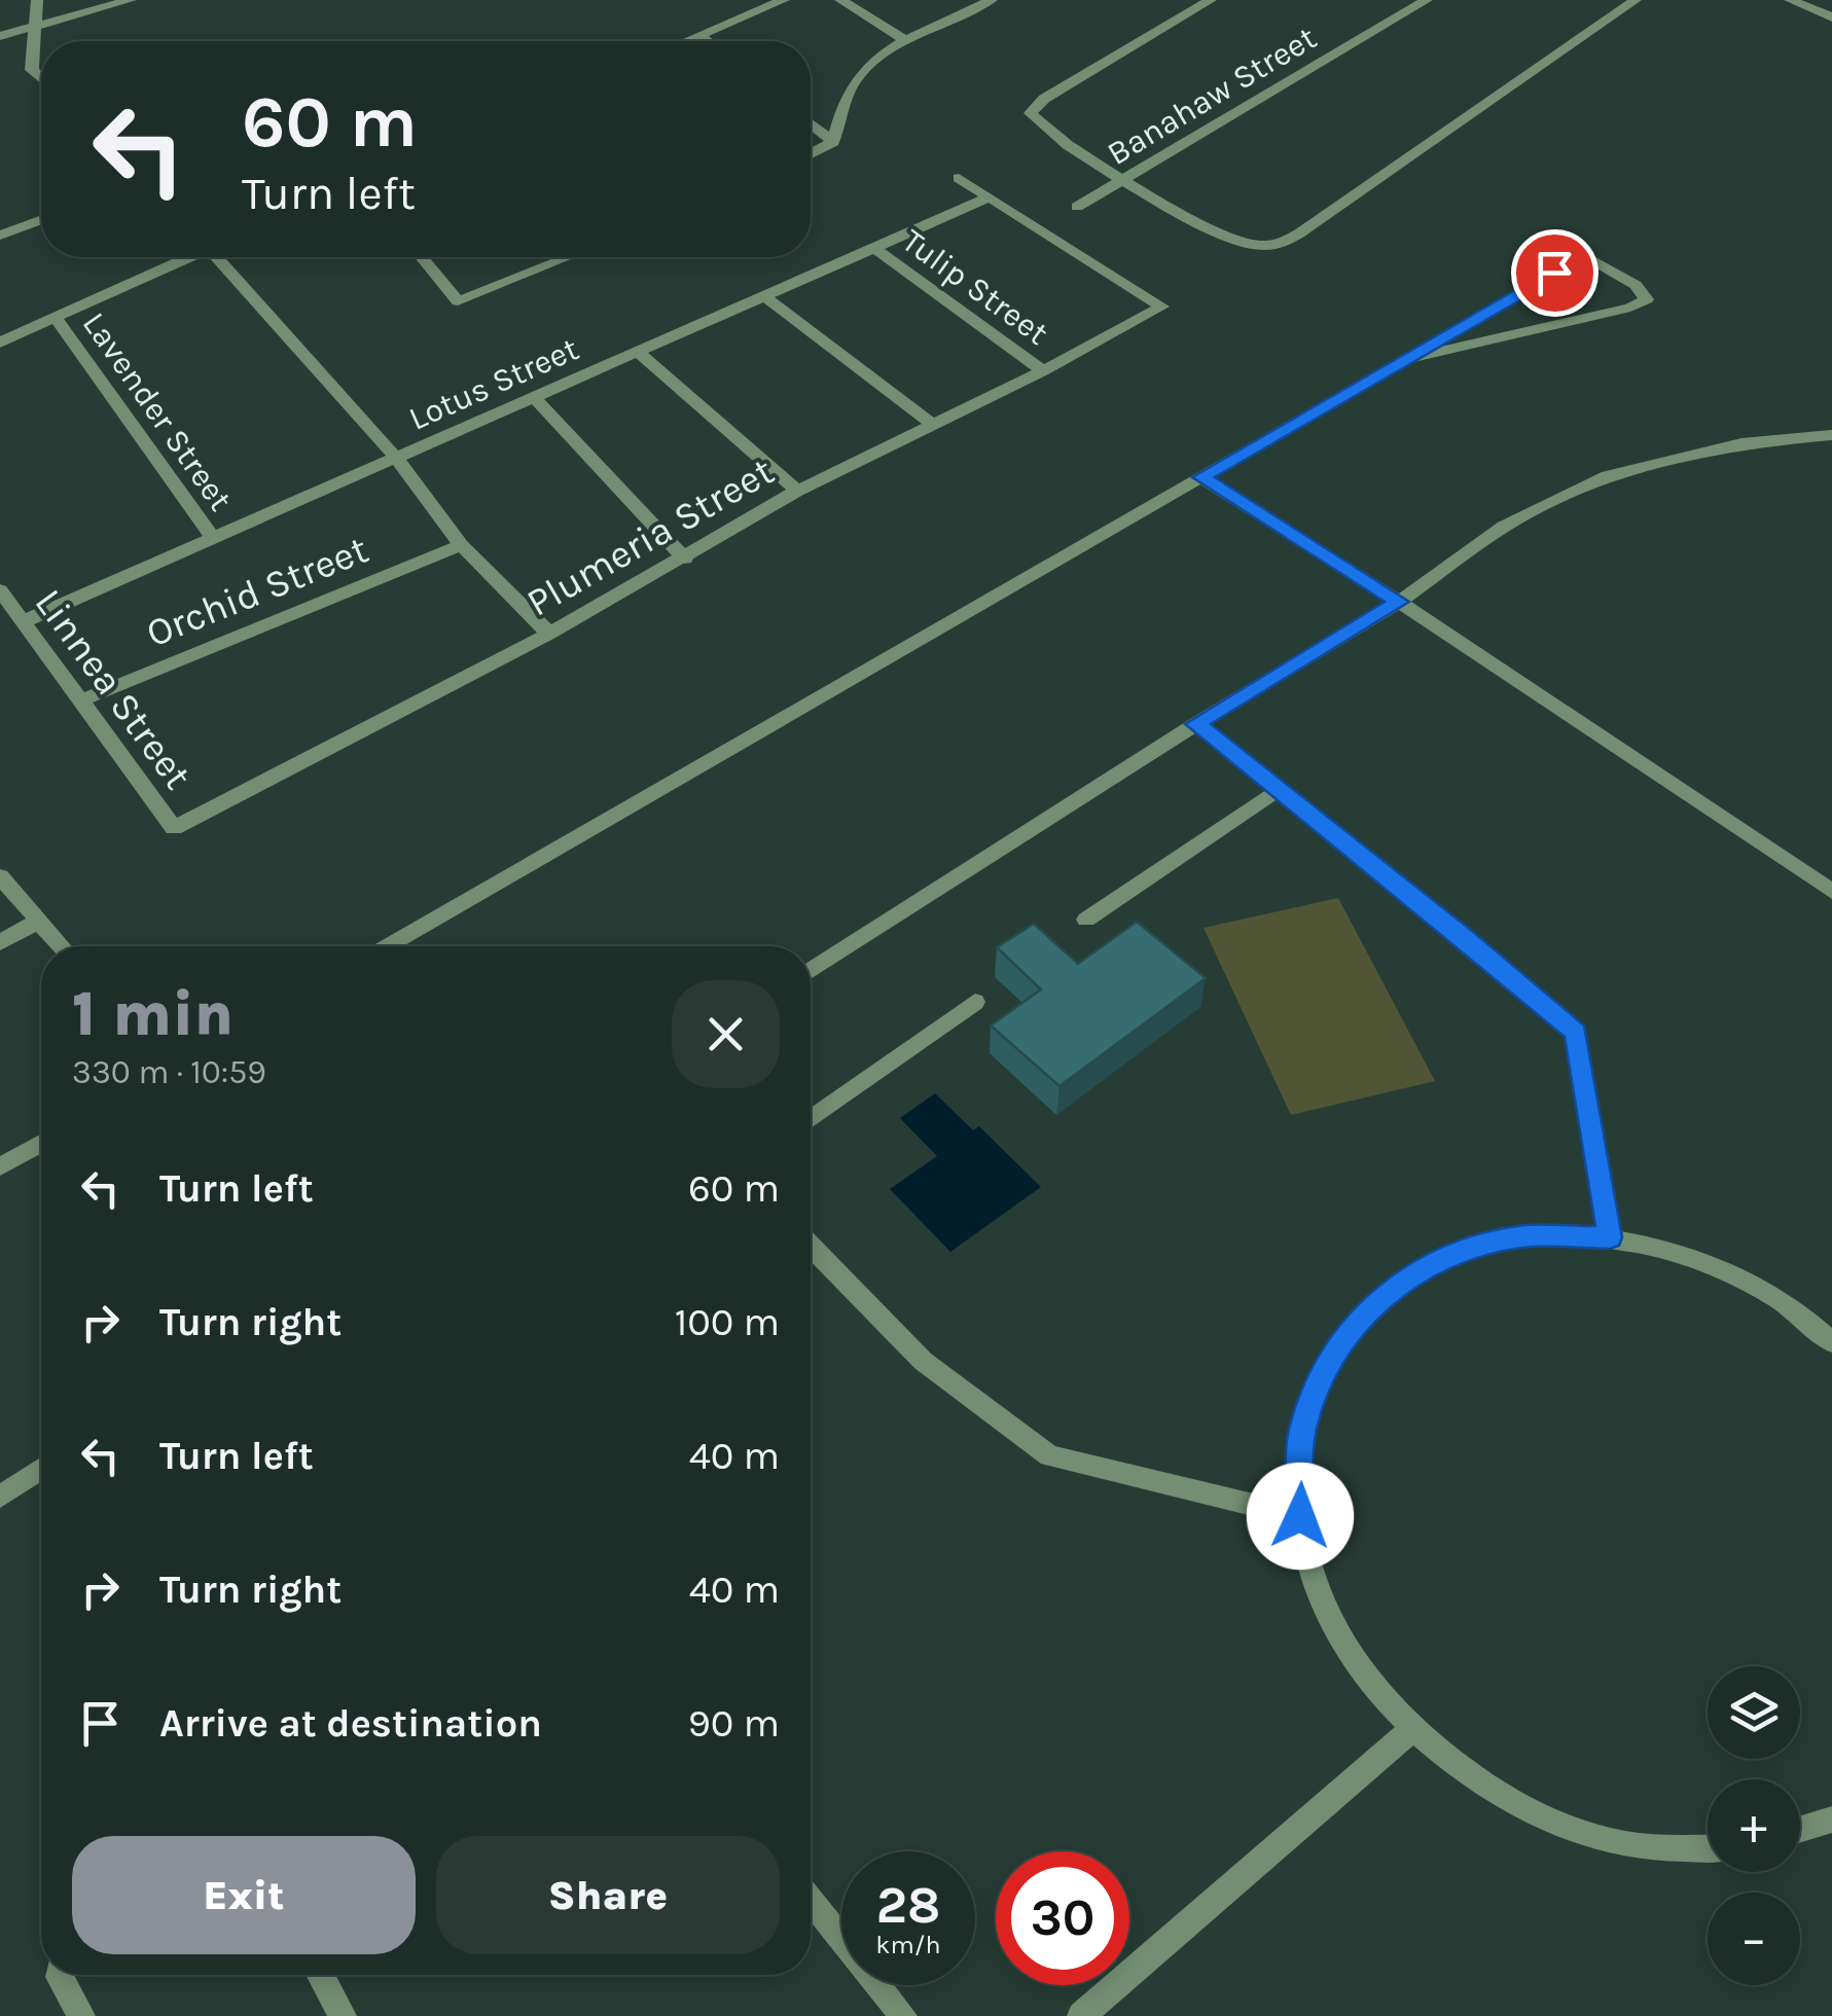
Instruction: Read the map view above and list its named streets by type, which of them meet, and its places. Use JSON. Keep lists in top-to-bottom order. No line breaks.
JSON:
{"streets":{"street":["Banahaw Street","Tulip Street","Lotus Street","Lavender Street","Plumeria Street","Orchid Street","Linnea Street"]},"crossings":[["Tulip Street","Lotus Street"],["Tulip Street","Plumeria Street"],["Lotus Street","Lavender Street"],["Lotus Street","Plumeria Street"],["Lotus Street","Linnea Street"],["Plumeria Street","Linnea Street"],["Orchid Street","Linnea Street"]],"page":{"turn":["60 m","Turn left"],"heading":["1 min","330 m · 10:59"],"list":[{"name":"Turn left","value":"60 m"},{"name":"Turn right","value":"100 m"},{"name":"Turn left","value":"40 m"},{"name":"Turn right","value":"40 m"},{"name":"Arrive at destination","value":"90 m"}],"map_buttons":["+","−"],"buttons":["Exit","Share"],"speed":"28 km/h","limit":"30"}}
